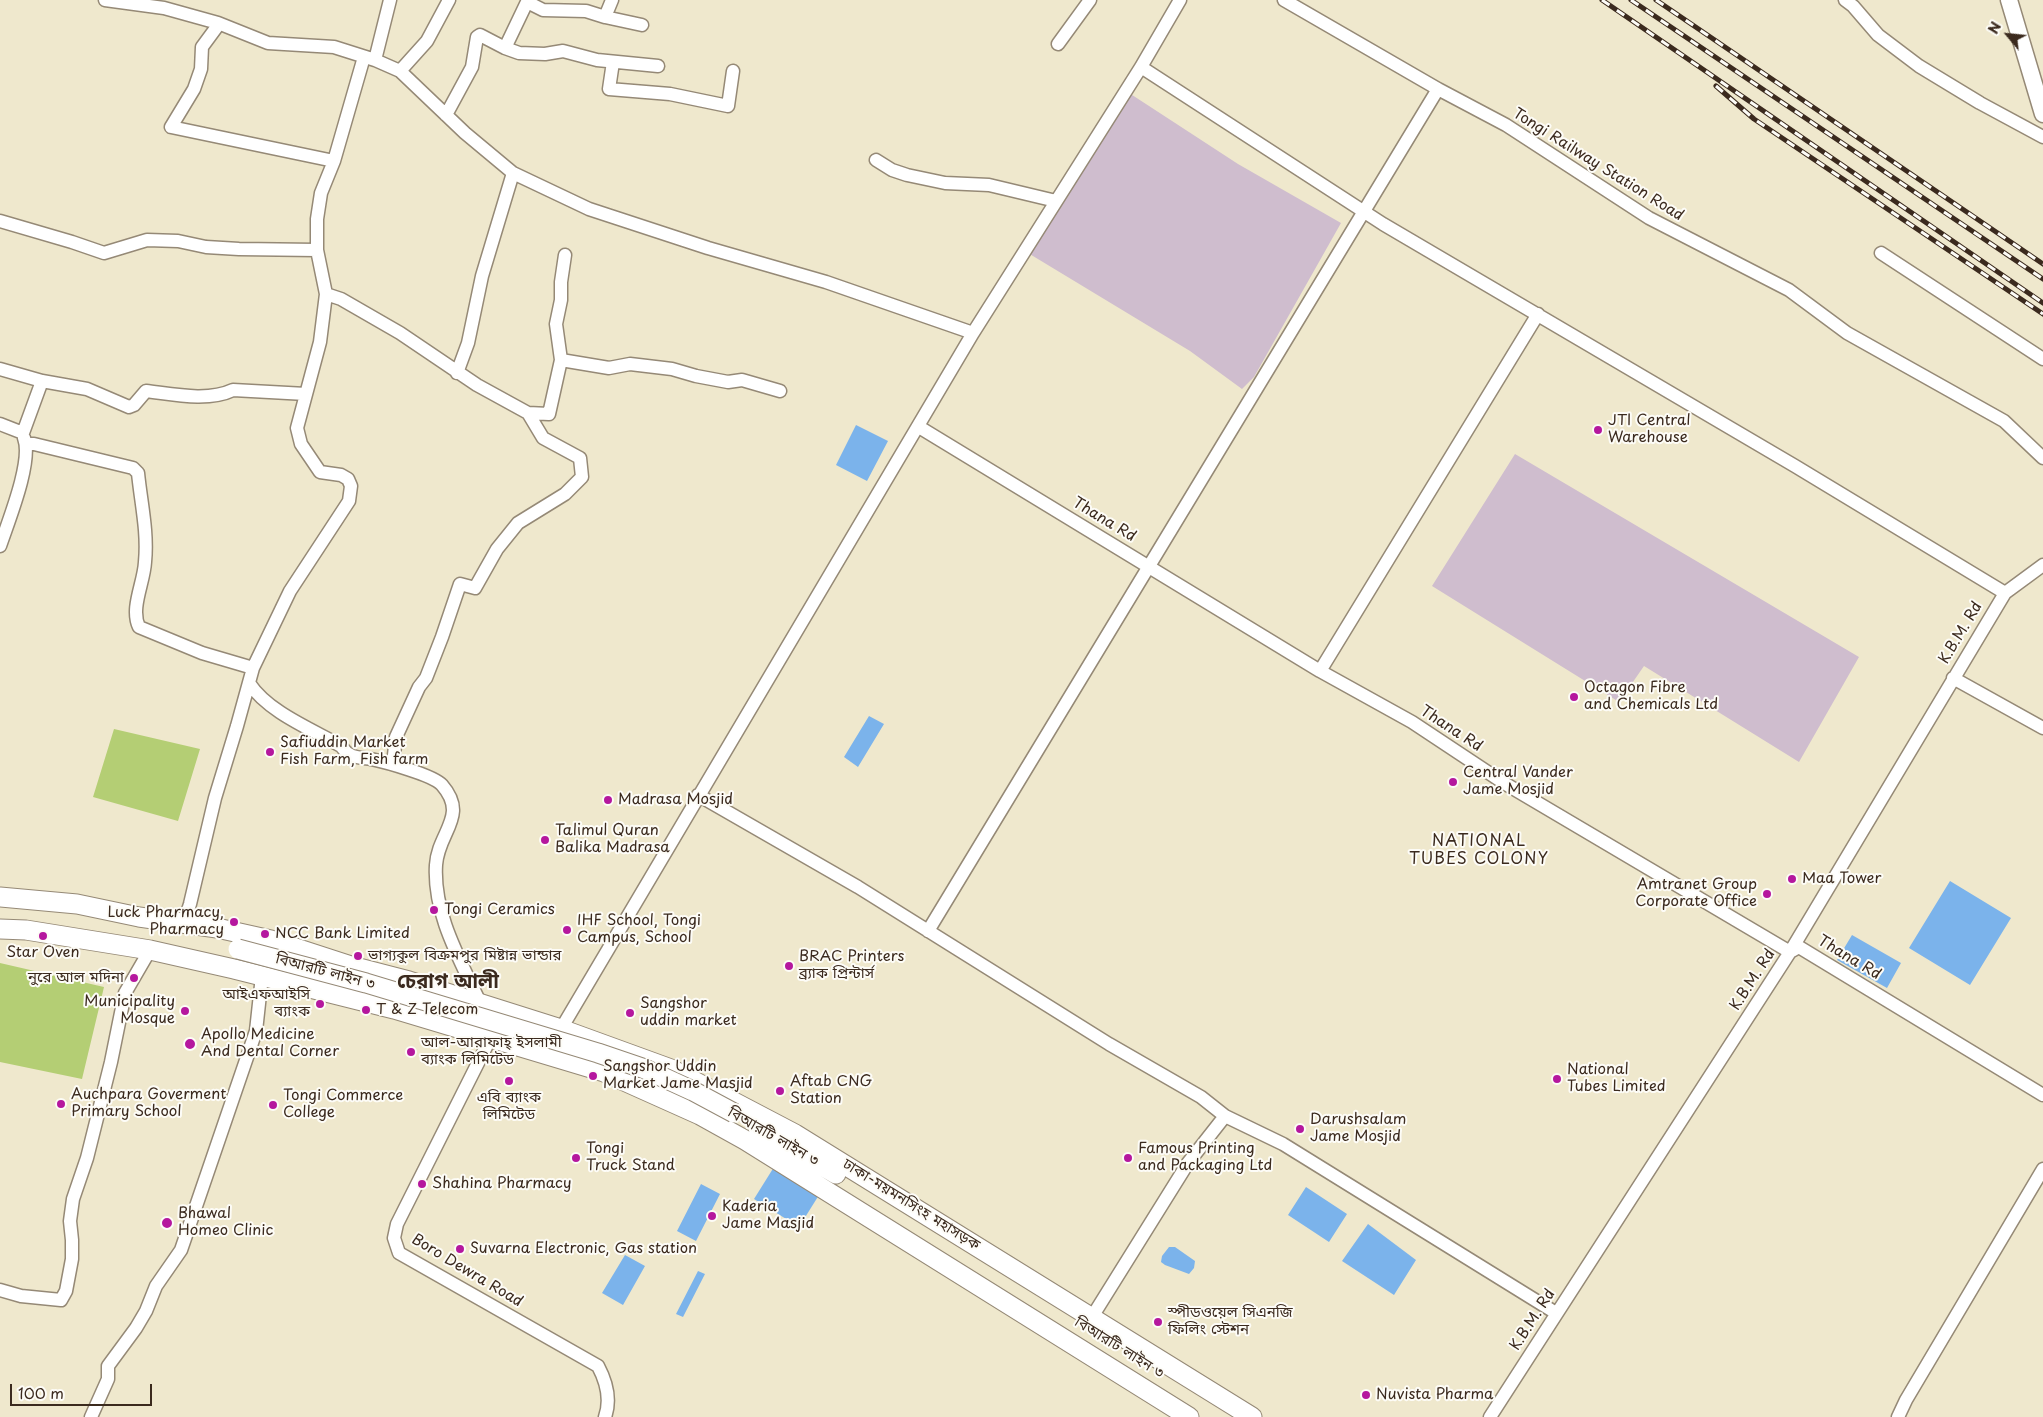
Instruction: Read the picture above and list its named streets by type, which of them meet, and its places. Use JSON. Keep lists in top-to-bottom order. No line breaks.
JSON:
{"streets":{"highway":["বিআরটি লাইন ৩","ঢাকা-ময়মনসিংহ মহাসড়ক"],"street":["Tongi Railway Station Road","Thana Rd","K.B.M. Rd","Boro Dewra Road"]},"crossings":[["Thana Rd","K.B.M. Rd"]],"districts":["NATIONAL TUBES COLONY","চেরাগ আলী"],"places":["JTI Central Warehouse","Octagon Fibre and Chemicals Ltd","Safiuddin Market Fish Farm, Fish farm","Central Vander Jame Mosjid","Madrasa Mosjid","Talimul Quran Balika Madrasa","Maa Tower","Amtranet Group Corporate Office","Tongi Ceramics","Luck Pharmacy, Pharmacy","IHF School, Tongi Campus, School","NCC Bank Limited","Star Oven","ভাগ্যকুল বিক্রমপুর মিষ্টান্ন ভান্ডার","BRAC Printers ব্র্যাক প্রিন্টার্স","নুরে আল মদিনা","আইএফআইসি ব্যাংক","T & Z Telecom","Municipality Mosque","Sangshor uddin market","Apollo Medicine And Dental Corner","আল-আরাফাহ্ ইসলামী ব্যাংক লিমিটেড","Sangshor Uddin Market Jame Masjid","National Tubes Limited","এবি ব্যাংক লিমিটেড","Aftab CNG Station","Auchpara Goverment Primary School","Tongi Commerce College","Darushsalam Jame Mosjid","Tongi Truck Stand","Famous Printing and Packaging Ltd","Shahina Pharmacy","Kaderia Jame Masjid","Bhawal Homeo Clinic","Suvarna Electronic, Gas station","স্পীডওয়েল সিএনজি ফিলিং স্টেশন","Nuvista Pharma"],"scale_bar":"100 m","north":"top left"}
